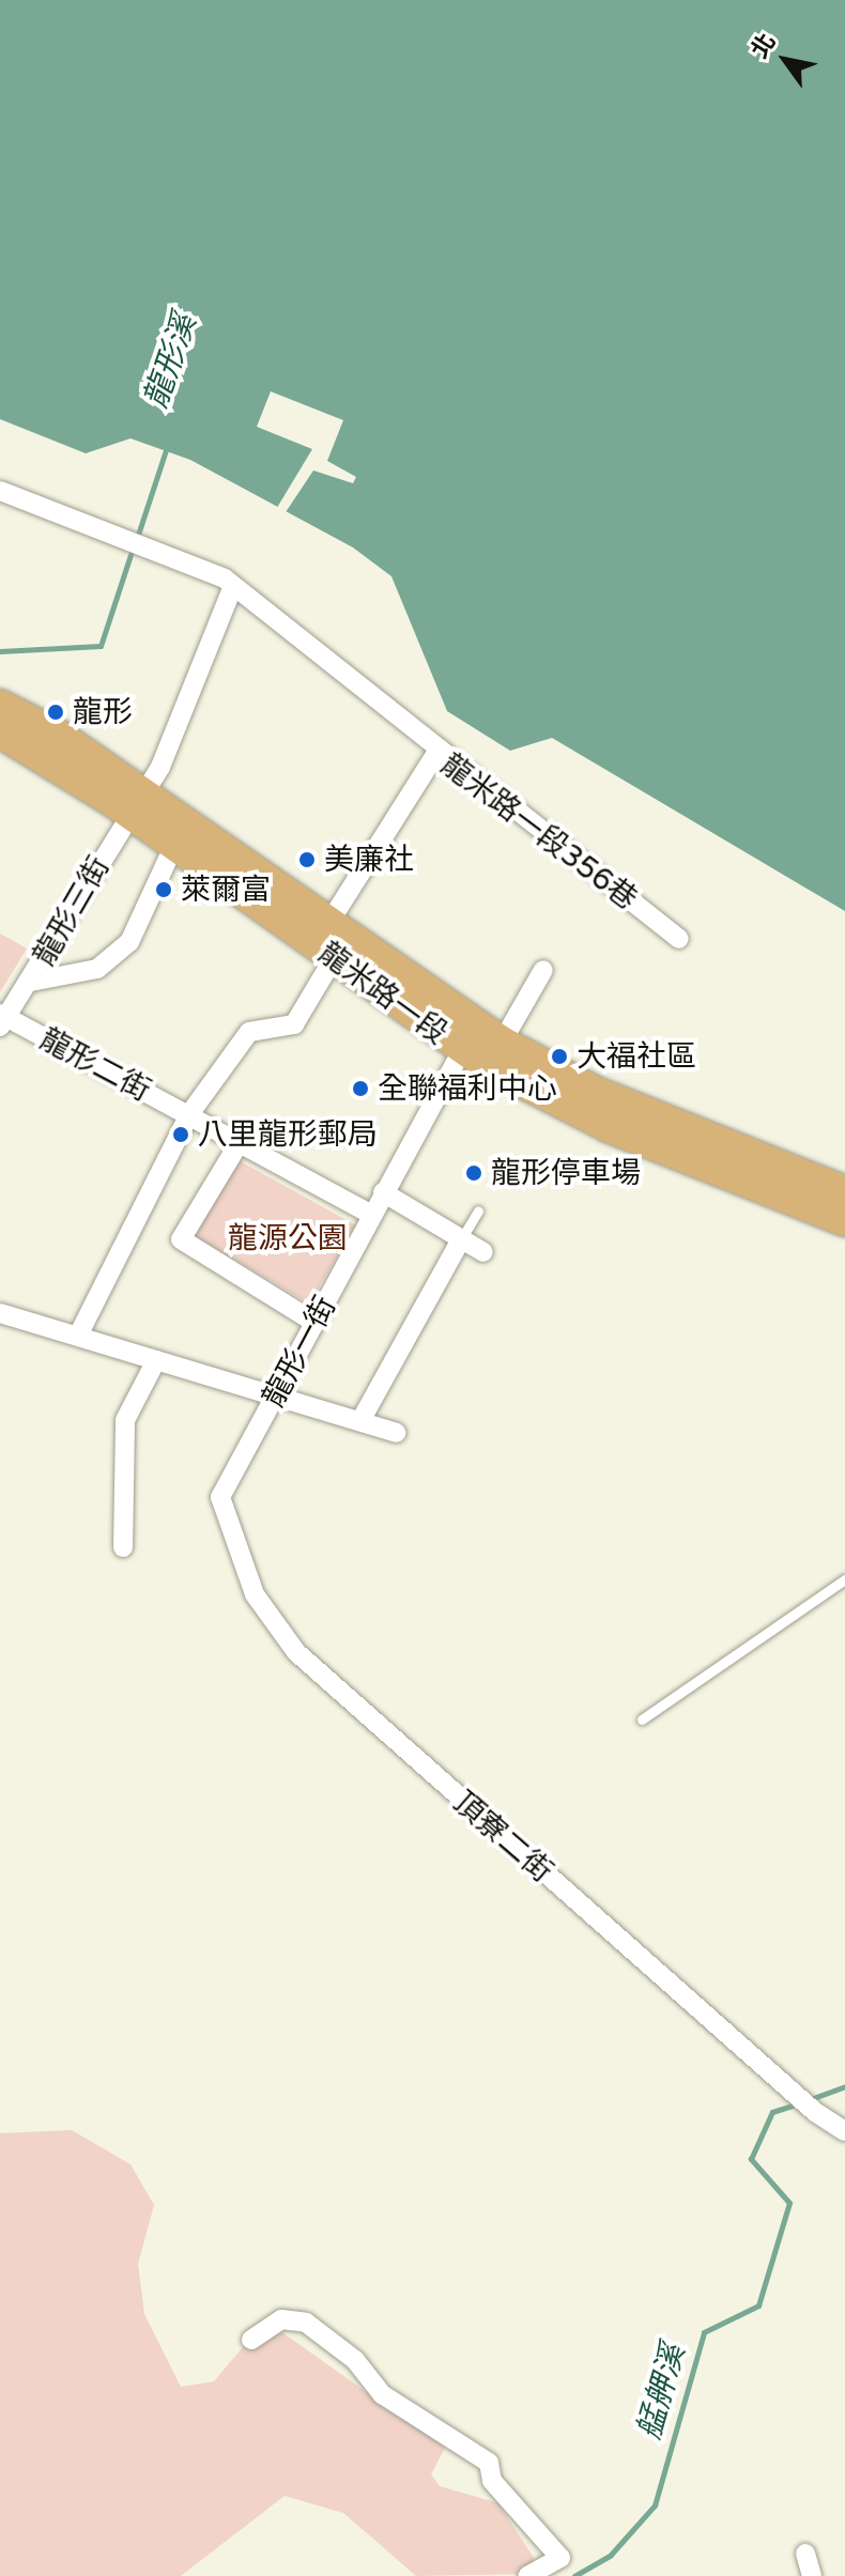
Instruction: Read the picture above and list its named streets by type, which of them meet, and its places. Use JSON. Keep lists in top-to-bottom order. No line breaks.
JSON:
{"streets":{"main road":["龍米路一段"],"street":["龍米路一段356巷","龍形三街","龍形二街","龍形一街","頂寮二街"]},"crossings":[["龍米路一段356巷","龍米路一段"],["龍形三街","龍米路一段"],["龍形三街","龍形二街"],["龍米路一段","龍形一街"],["龍形二街","龍形一街"],["龍形一街","頂寮二街"]],"water":["龍形溪","艋舺溪"],"parks":["龍源公園"],"places":["龍形","美廉社","萊爾富","大福社區","全聯福利中心","八里龍形郵局","龍形停車場"],"north":"top left"}
